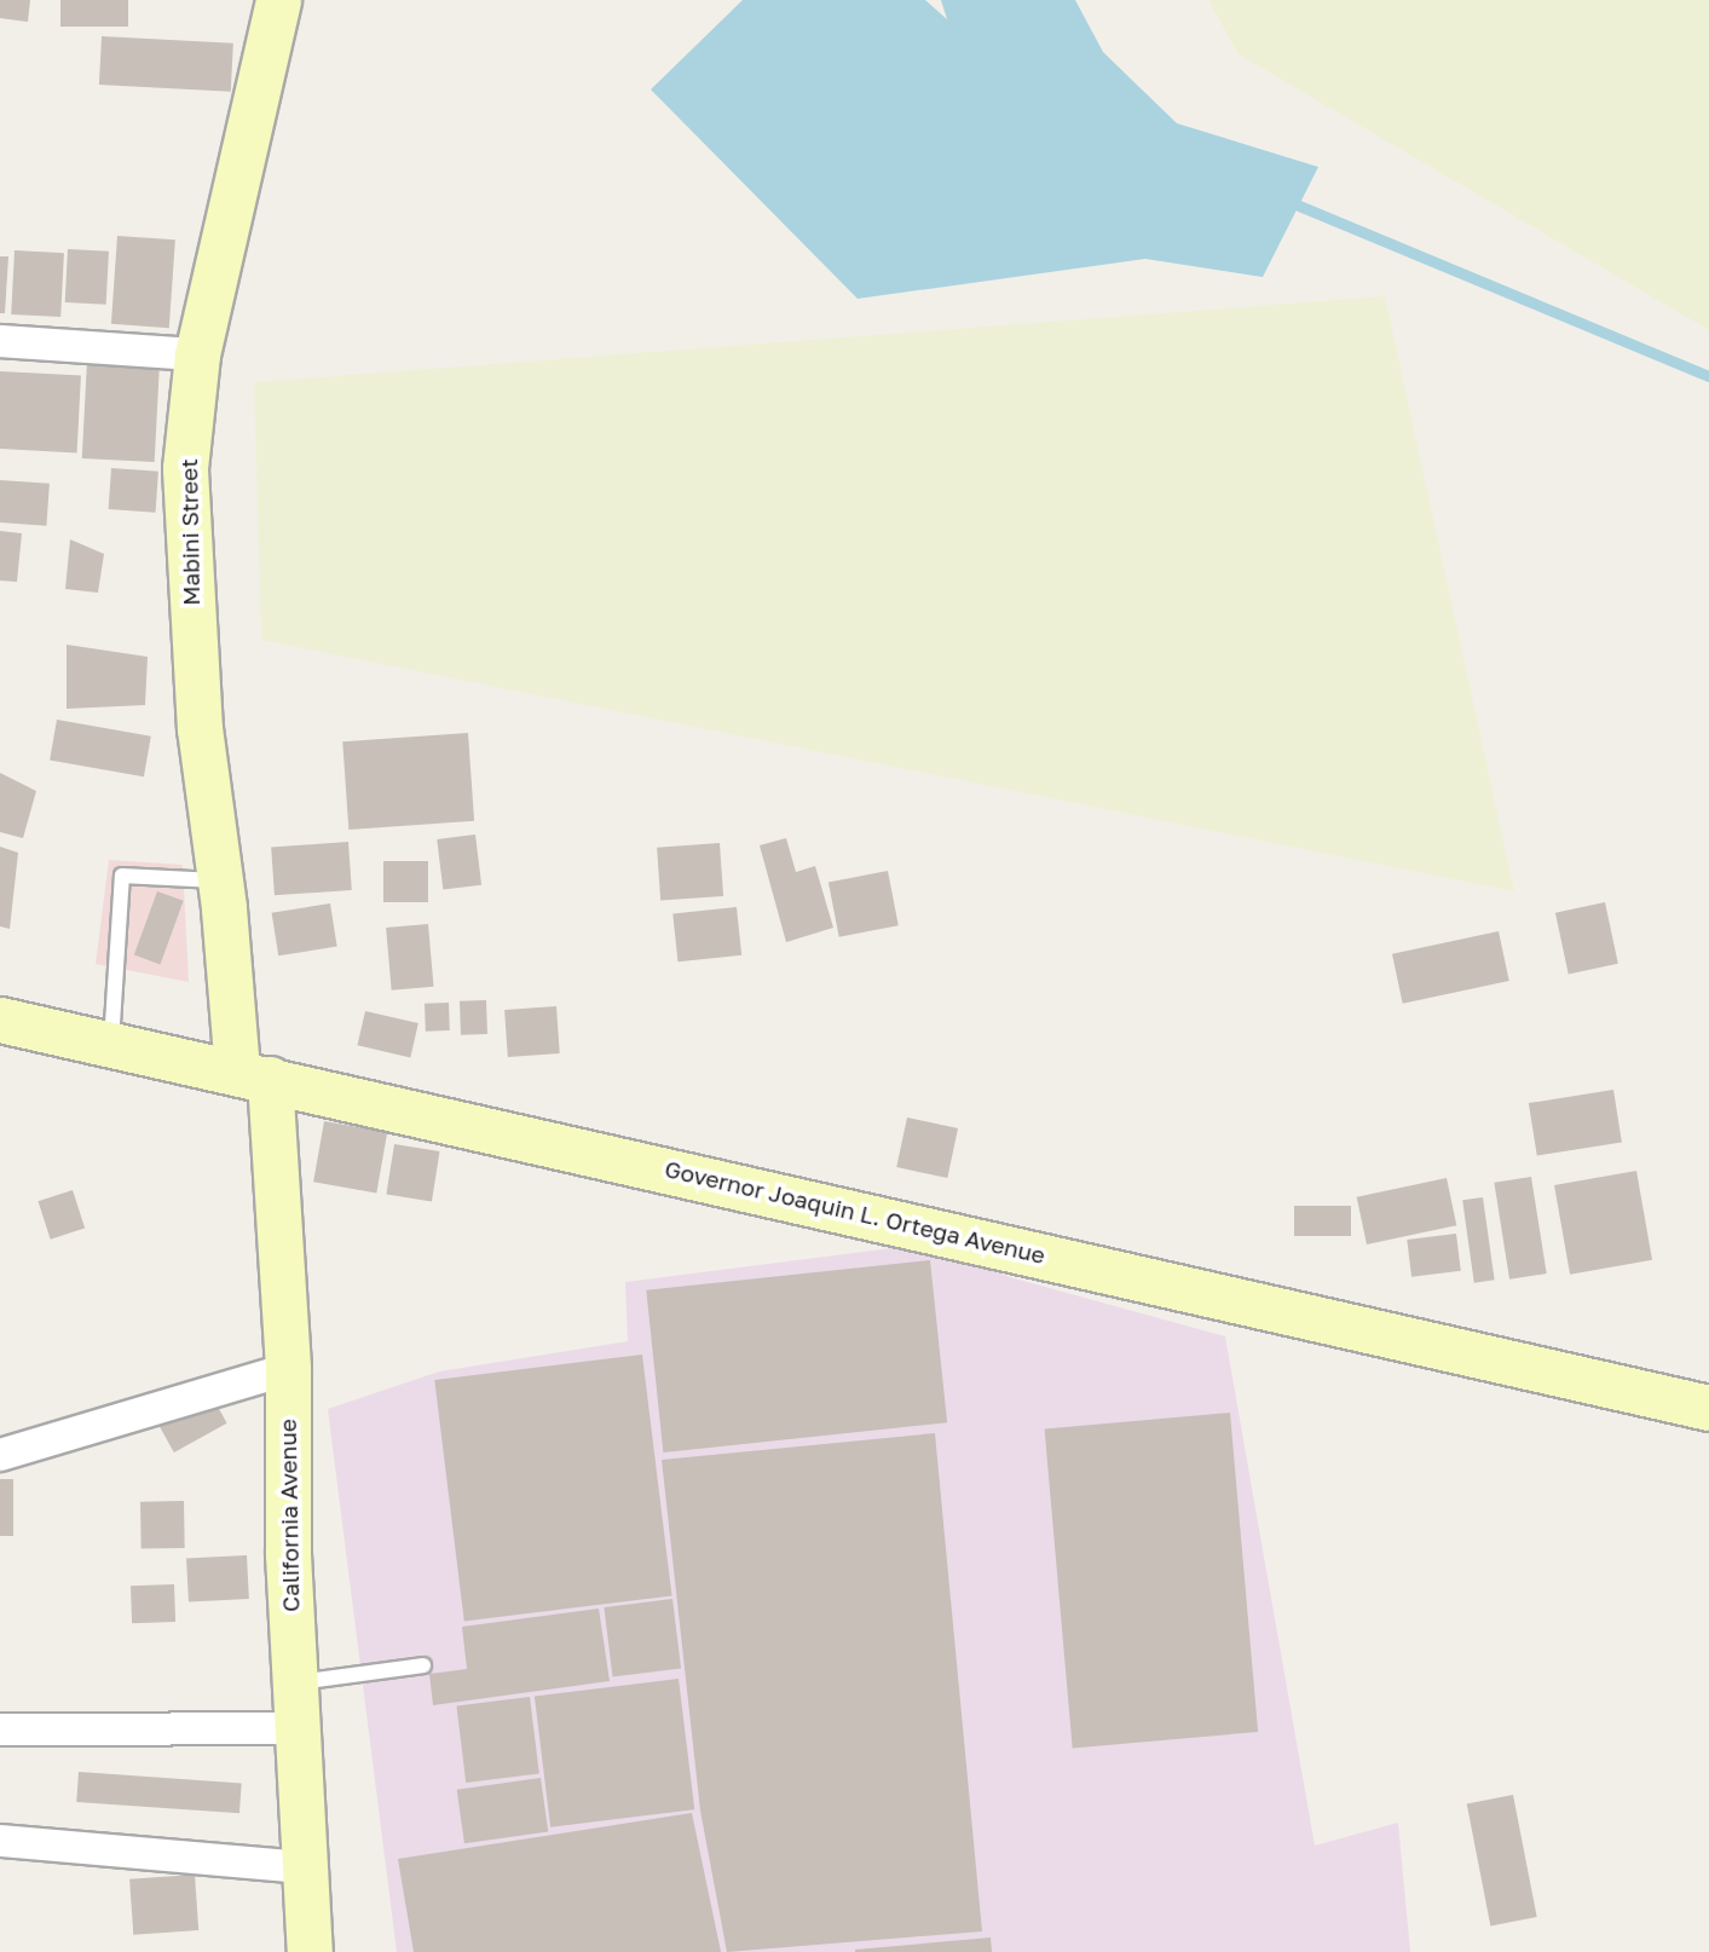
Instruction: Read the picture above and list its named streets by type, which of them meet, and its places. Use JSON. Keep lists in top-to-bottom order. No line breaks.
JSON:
{"streets":{"main road":["Mabini Street","Governor Joaquin L. Ortega Avenue","California Avenue"]},"crossings":[["Mabini Street","Governor Joaquin L. Ortega Avenue"],["Mabini Street","California Avenue"],["Governor Joaquin L. Ortega Avenue","California Avenue"]]}
